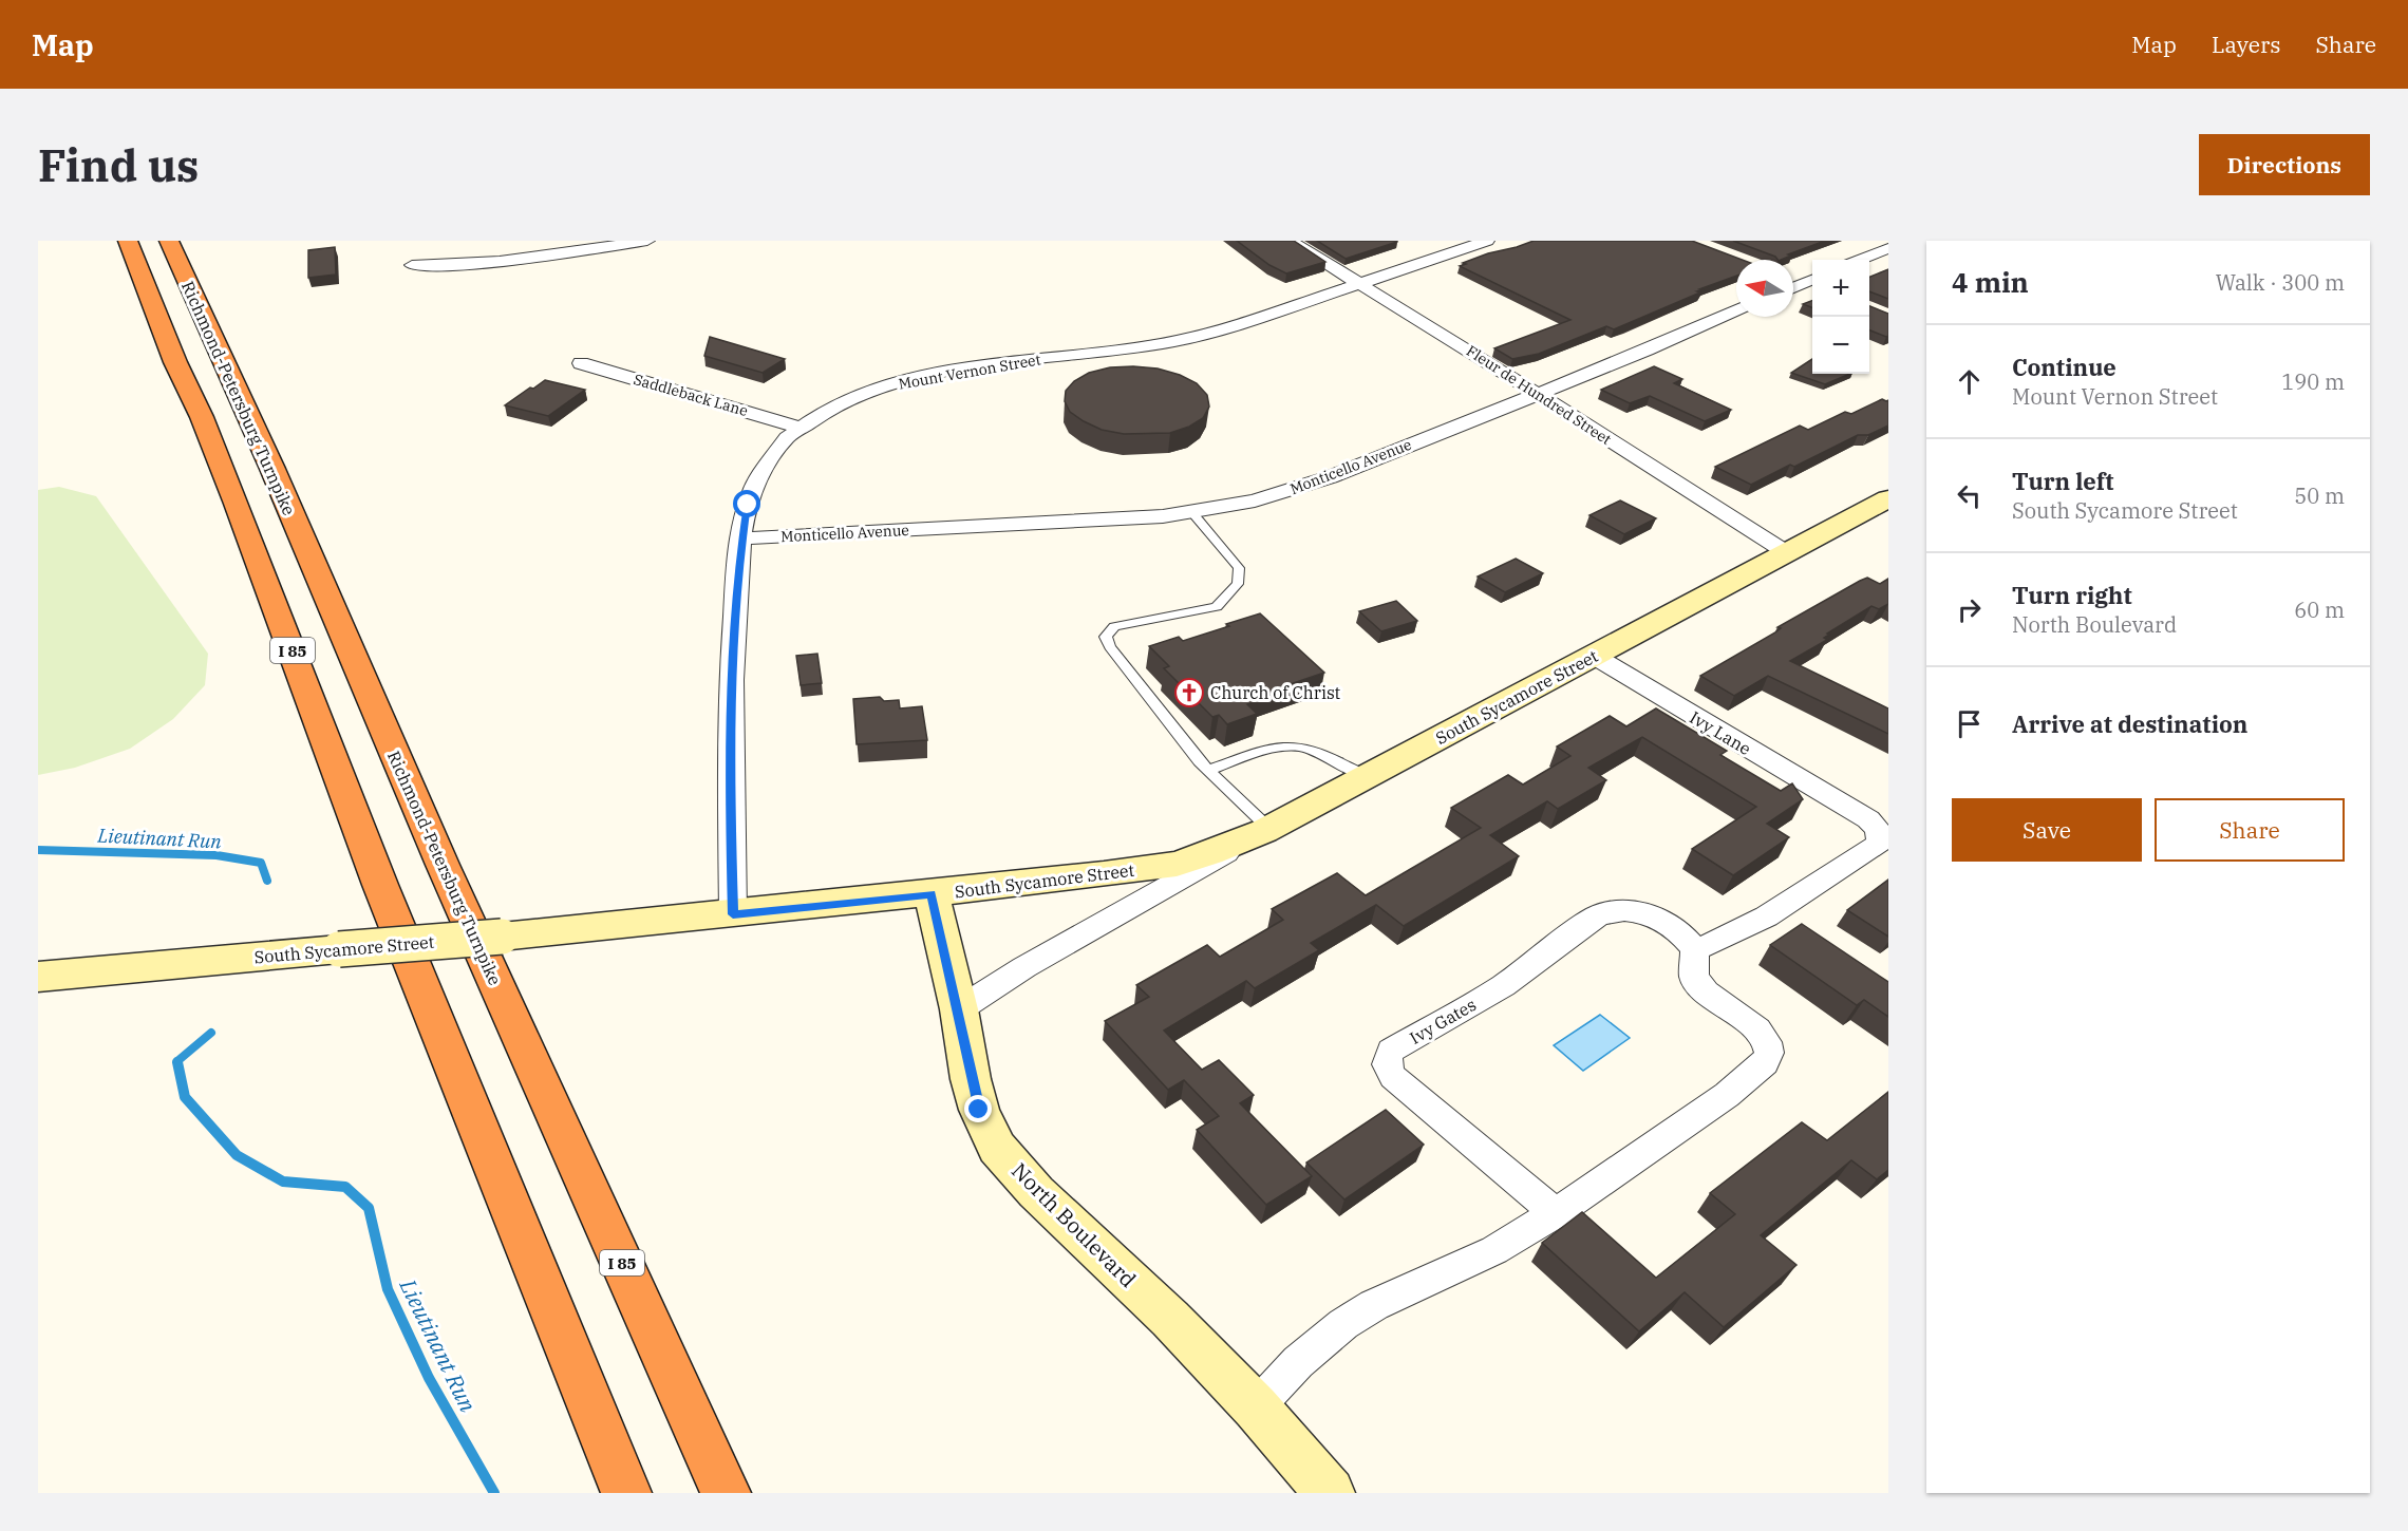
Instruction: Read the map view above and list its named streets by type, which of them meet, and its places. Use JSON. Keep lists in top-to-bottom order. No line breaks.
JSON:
{"streets":{"highway":["Richmond-Petersburg Turnpike","I 85"],"main road":["South Sycamore Street","North Boulevard"],"street":["Mount Vernon Street","Saddleback Lane","Fleur de Hundred Street","Monticello Avenue","Ivy Lane","Ivy Gates"]},"crossings":[["Mount Vernon Street","Saddleback Lane"],["Mount Vernon Street","Fleur de Hundred Street"],["Mount Vernon Street","Monticello Avenue"],["Mount Vernon Street","South Sycamore Street"],["Fleur de Hundred Street","Monticello Avenue"],["Fleur de Hundred Street","South Sycamore Street"],["South Sycamore Street","Ivy Lane"],["South Sycamore Street","North Boulevard"],["Ivy Lane","Ivy Gates"]],"water":["Lieutinant Run"],"places":{"church":["Church of Christ"]},"north":"left","page":{"header":"Map","nav":["Map","Layers","Share"],"buttons":["Directions",["Save","Share"]],"title":"Find us","heading":["4 min","Walk · 300 m"],"map_buttons":["+","−"],"list":[["Continue","Mount Vernon Street","190 m"],["Turn left","South Sycamore Street","50 m"],["Turn right","North Boulevard","60 m"],"Arrive at destination"]}}
